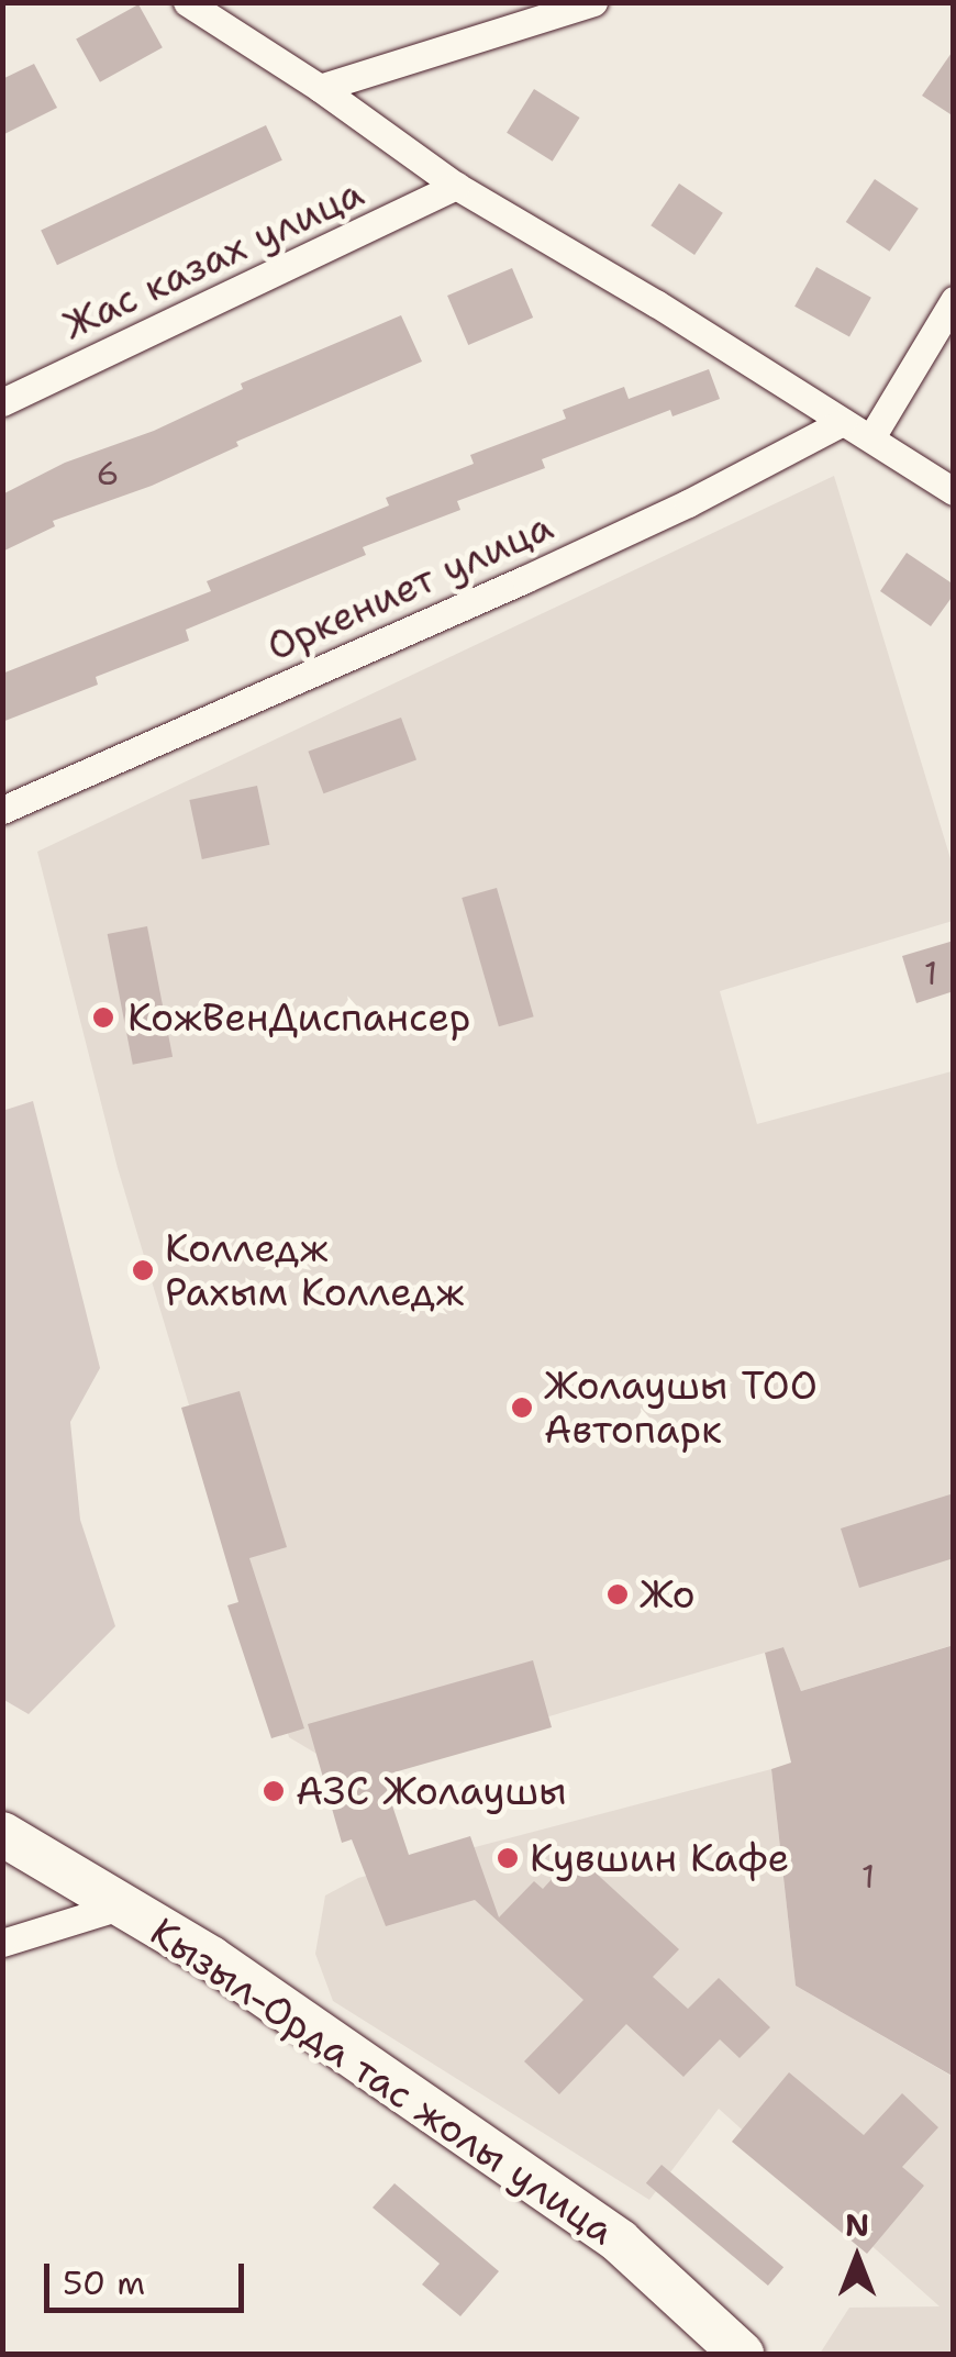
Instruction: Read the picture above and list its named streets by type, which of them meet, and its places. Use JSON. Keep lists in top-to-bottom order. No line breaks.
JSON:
{"streets":{"main road":["Кызыл-Орда тас жолы улица"],"street":["Жас казах улица","Оркениет улица"]},"places":["КожВенДиспансер","Колледж Рахым Колледж","Жолаушы ТОО Автопарк","Жо","АЗС Жолаушы","Кувшин Кафе"],"house_numbers":["6","1","1"],"scale_bar":"50 m","north":"top"}
